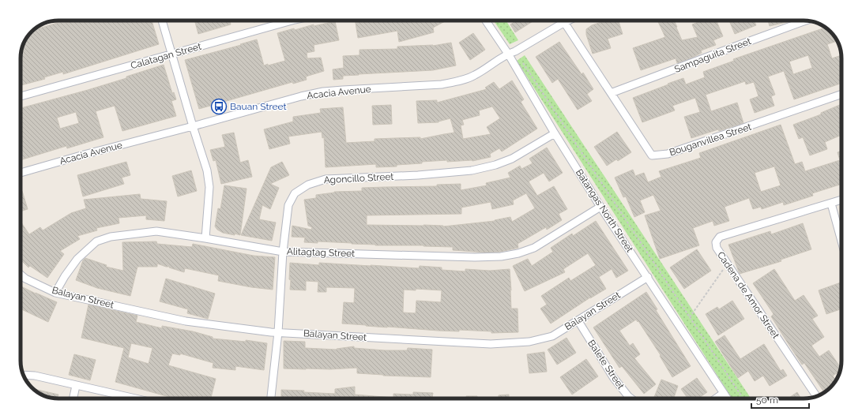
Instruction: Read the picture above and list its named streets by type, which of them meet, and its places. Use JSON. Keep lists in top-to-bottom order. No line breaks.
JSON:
{"streets":{"street":["Sampaguita Street","Calatagan Street","Acacia Avenue","Bouganvillea Street","Agoncillo Street","Batangas North Street","Alitagtag Street","Cadena de Amor Street","Balayan Street","Balete Street"]},"crossings":[["Sampaguita Street","Bouganvillea Street"],["Acacia Avenue","Bouganvillea Street"],["Acacia Avenue","Batangas North Street"],["Agoncillo Street","Batangas North Street"],["Agoncillo Street","Alitagtag Street"],["Agoncillo Street","Balayan Street"],["Batangas North Street","Alitagtag Street"],["Batangas North Street","Balayan Street"],["Alitagtag Street","Balayan Street"],["Balayan Street","Balete Street"]],"places":{"bus stop":["Bauan Street"]},"scale_bar":"50 m"}
